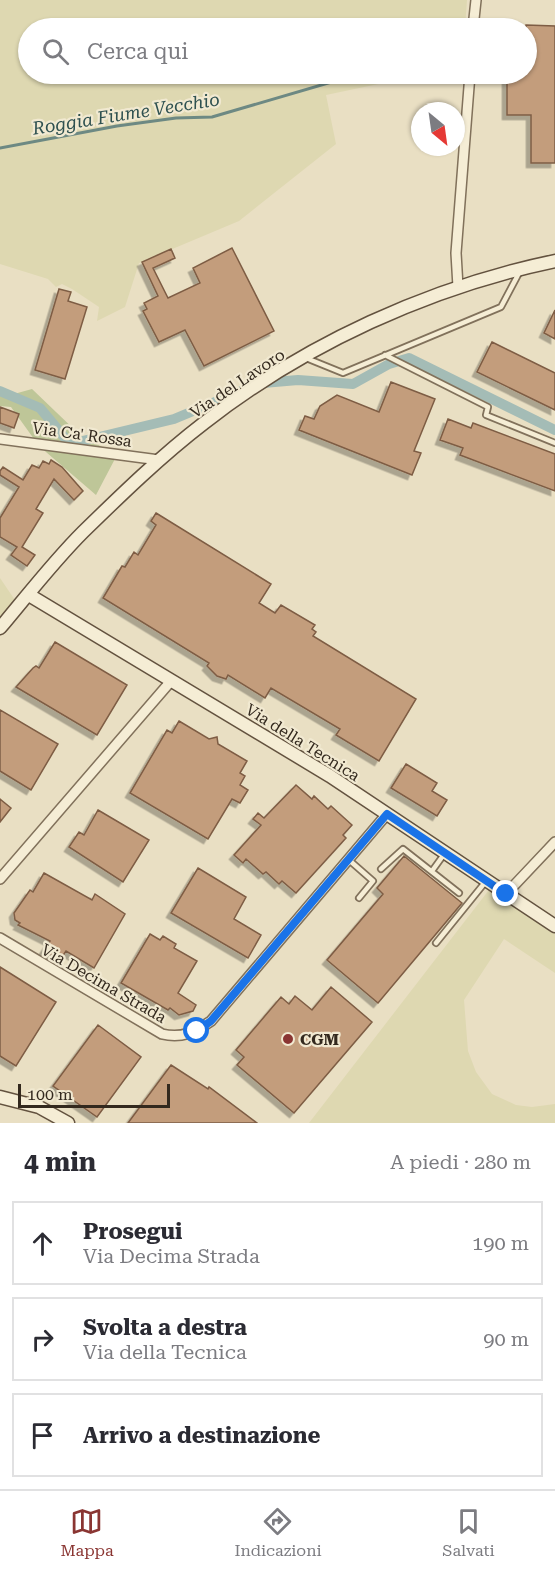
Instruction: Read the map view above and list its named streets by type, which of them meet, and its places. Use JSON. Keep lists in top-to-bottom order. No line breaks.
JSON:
{"streets":{"street":["Via del Lavoro","Via Ca' Rossa","Via della Tecnica","Via Decima Strada"]},"crossings":[["Via del Lavoro","Via Ca' Rossa"],["Via del Lavoro","Via della Tecnica"],["Via della Tecnica","Via Decima Strada"]],"water":["Roggia Fiume Vecchio"],"places":["CGM"],"scale_bar":"100 m","north":"bottom right","page":{"search":"Cerca qui","scale":"100 m","heading":["4 min","A piedi · 280 m"],"list":[["Prosegui","Via Decima Strada","190 m"],["Svolta a destra","Via della Tecnica","90 m"],"Arrivo a destinazione"],"nav":["Mappa","Indicazioni","Salvati"]}}
